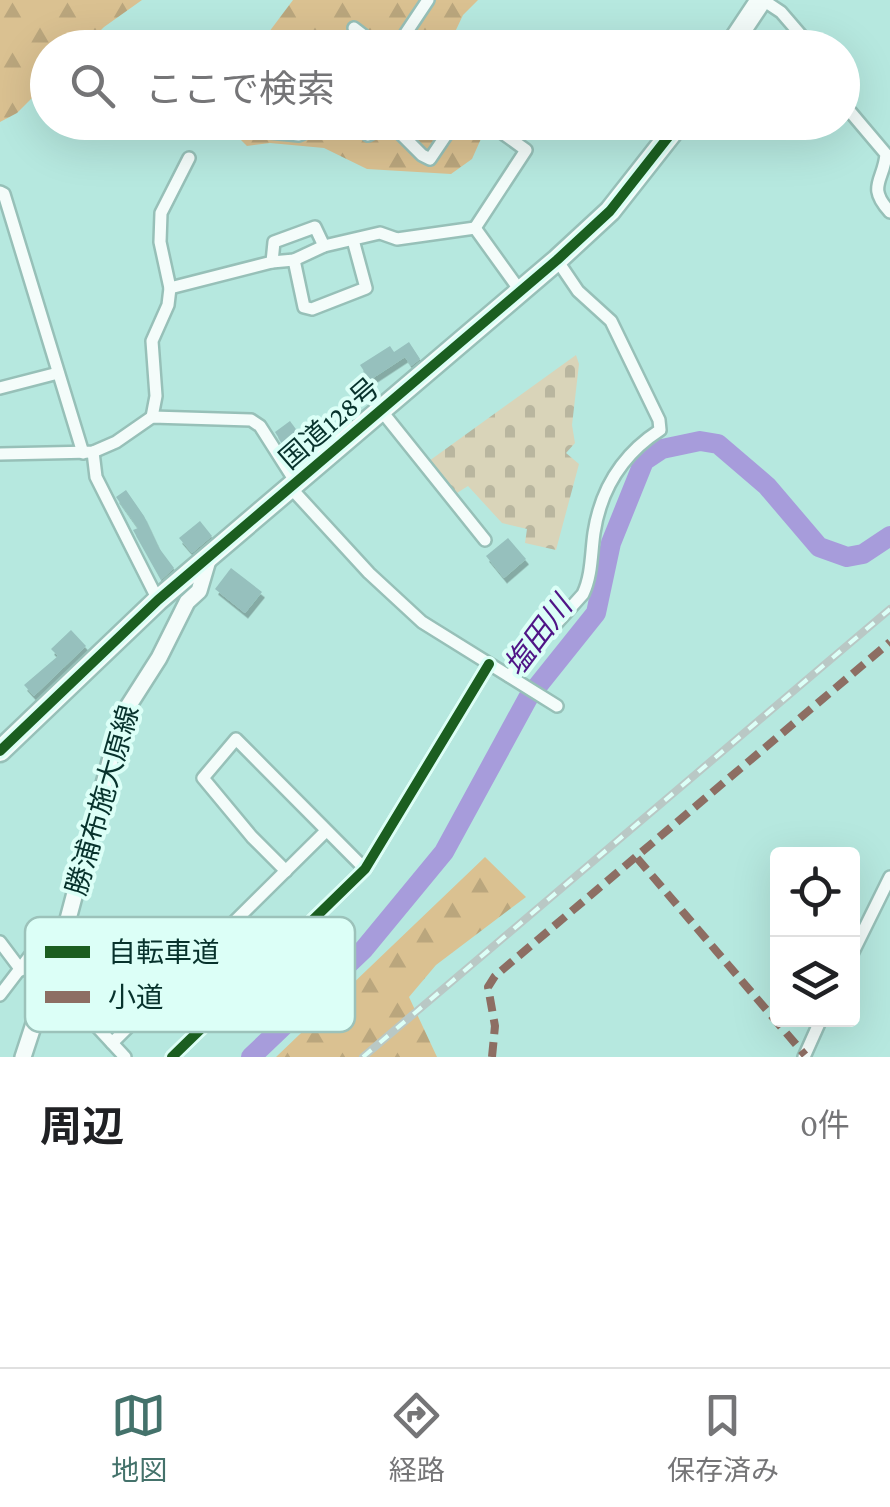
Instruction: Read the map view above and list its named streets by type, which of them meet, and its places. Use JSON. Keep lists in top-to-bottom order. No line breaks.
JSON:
{"streets":{"highway":["国道128号"],"main road":["勝浦布施大原線"]},"crossings":[["国道128号","勝浦布施大原線"]],"water":["塩田川"],"legend":["自転車道","小道"],"page":{"search":"ここで検索","heading":["周辺","0件"],"nav":["地図","経路","保存済み"]}}
